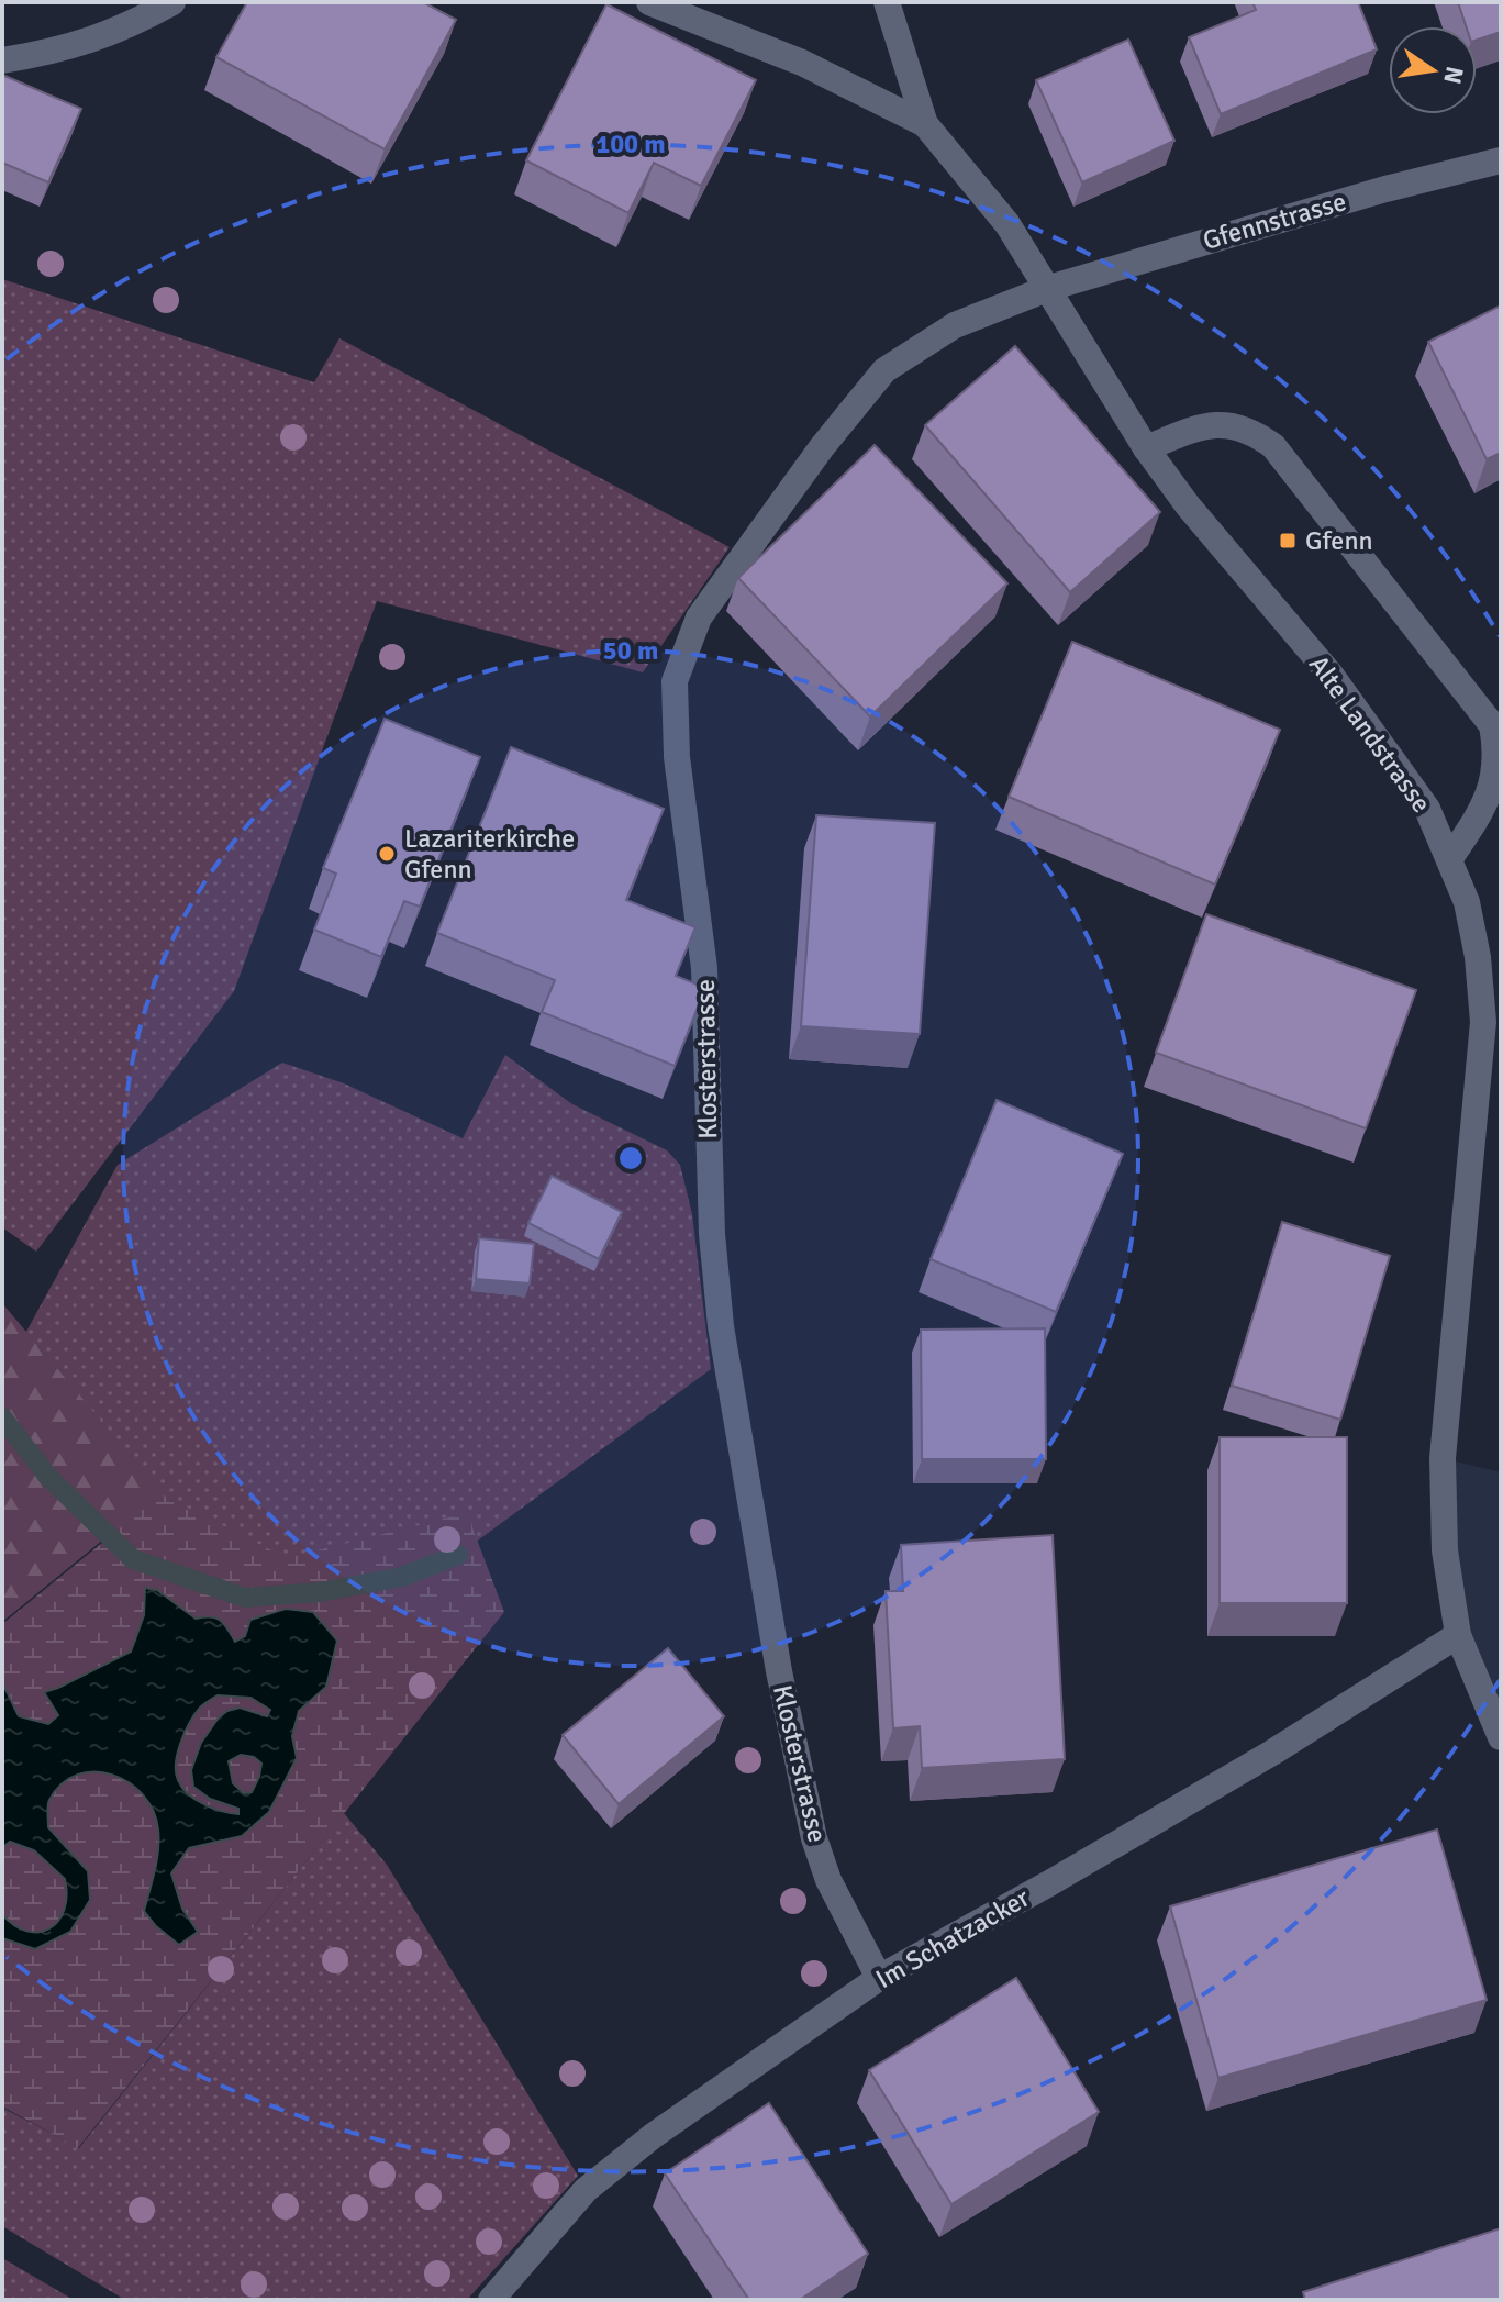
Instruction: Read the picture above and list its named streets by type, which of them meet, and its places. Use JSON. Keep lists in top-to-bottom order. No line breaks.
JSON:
{"streets":{"street":["Gfennstrasse","Alte Landstrasse","Klosterstrasse","Im Schatzacker"]},"crossings":[["Gfennstrasse","Alte Landstrasse"],["Gfennstrasse","Klosterstrasse"],["Alte Landstrasse","Klosterstrasse"],["Alte Landstrasse","Im Schatzacker"],["Klosterstrasse","Im Schatzacker"]],"places":{"transit":["Gfenn"],"other":["Lazariterkirche Gfenn"]},"north":"right","rings":["100 m","50 m"]}
